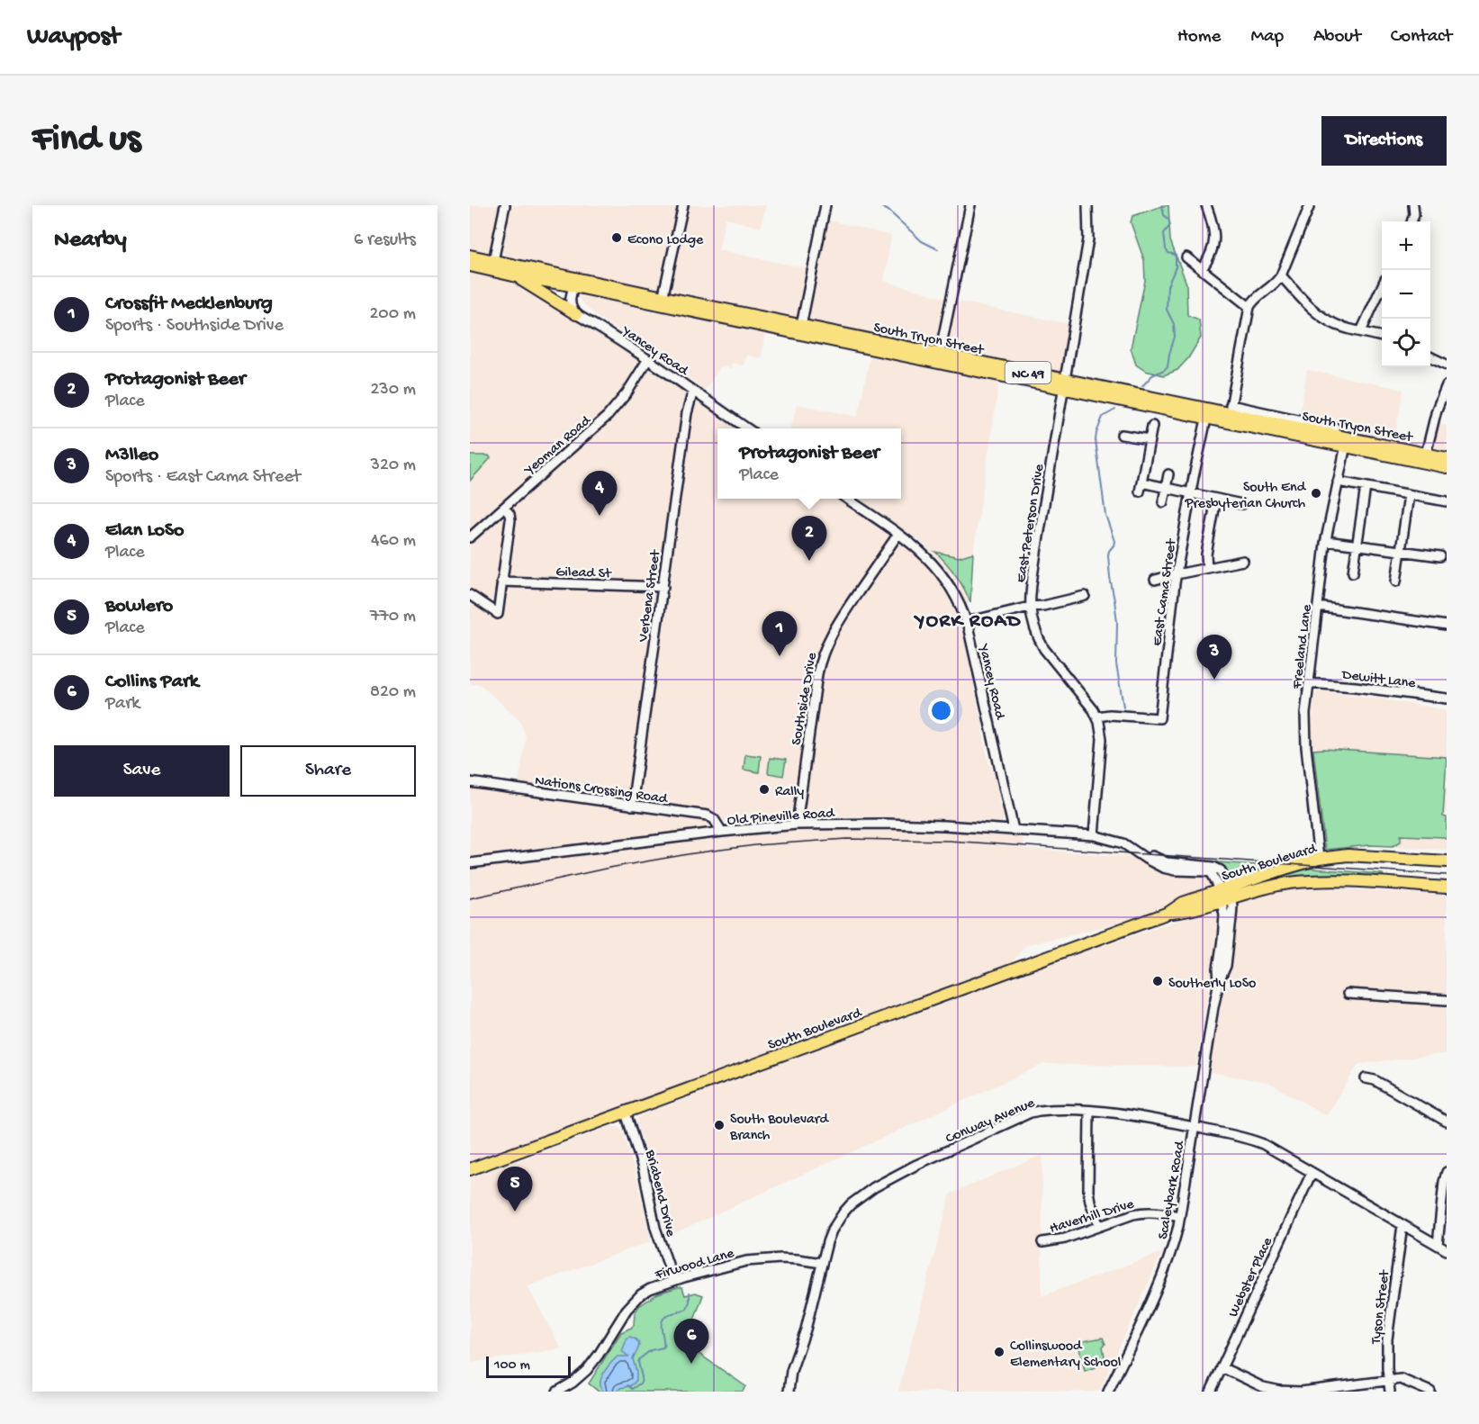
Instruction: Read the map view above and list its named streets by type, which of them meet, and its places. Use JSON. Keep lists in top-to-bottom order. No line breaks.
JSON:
{"streets":{"main road":["South Tryon Street","NC 49","South Boulevard"],"street":["Yancey Road","Yeoman Road","East Peterson Drive","Gilead St","East Cama Street","Verbena Street","Freeland Lane","Dewitt Lane","Southside Drive","Nations Crossing Road","Old Pineville Road","Conway Avenue","Scaleybark Road","Briabend Drive","Haverhill Drive","Firwood Lane","Webster Place","Tyson Street"]},"crossings":[["South Tryon Street","East Peterson Drive"],["South Tryon Street","East Cama Street"],["South Tryon Street","Freeland Lane"],["Yancey Road","Yeoman Road"],["Yancey Road","Verbena Street"],["Yancey Road","Southside Drive"],["Yancey Road","Old Pineville Road"],["East Peterson Drive","East Cama Street"],["East Peterson Drive","Old Pineville Road"],["Gilead St","Verbena Street"],["Verbena Street","Nations Crossing Road"],["Freeland Lane","Dewitt Lane"],["Freeland Lane","South Boulevard"],["Southside Drive","Old Pineville Road"],["Nations Crossing Road","Old Pineville Road"],["Old Pineville Road","South Boulevard"],["Old Pineville Road","Scaleybark Road"],["South Boulevard","Scaleybark Road"],["South Boulevard","Briabend Drive"],["Conway Avenue","Scaleybark Road"],["Conway Avenue","Firwood Lane"],["Conway Avenue","Webster Place"],["Conway Avenue","Tyson Street"],["Scaleybark Road","Haverhill Drive"],["Briabend Drive","Firwood Lane"]],"districts":["YORK ROAD"],"places":["Econo Lodge","South End Presbyterian Church","Rally","Southerly LoSo","South Boulevard Branch","Collinswood Elementary School"],"scale_bar":"100 m","page":{"header":"Waypost","nav":["Home","Map","About","Contact"],"buttons":["Directions",["Save","Share"]],"title":"Find us","heading":["Nearby","6 results"],"map_buttons":["+","−"],"list":[{"mark":"1","name":"Crossfit Mecklenburg","note":"Sports · Southside Drive","value":"200 m"},{"mark":"2","name":"Protagonist Beer","note":"Place","value":"230 m"},{"mark":"3","name":"M3lleo","note":"Sports · East Cama Street","value":"320 m"},{"mark":"4","name":"Elan LoSo","note":"Place","value":"460 m"},{"mark":"5","name":"Bowlero","note":"Place","value":"770 m"},{"mark":"6","name":"Collins Park","note":"Park","value":"820 m"}],"popup":["Protagonist Beer","Place"],"pins":["4","2","1","3","5","6"],"scale":"100 m"}}
